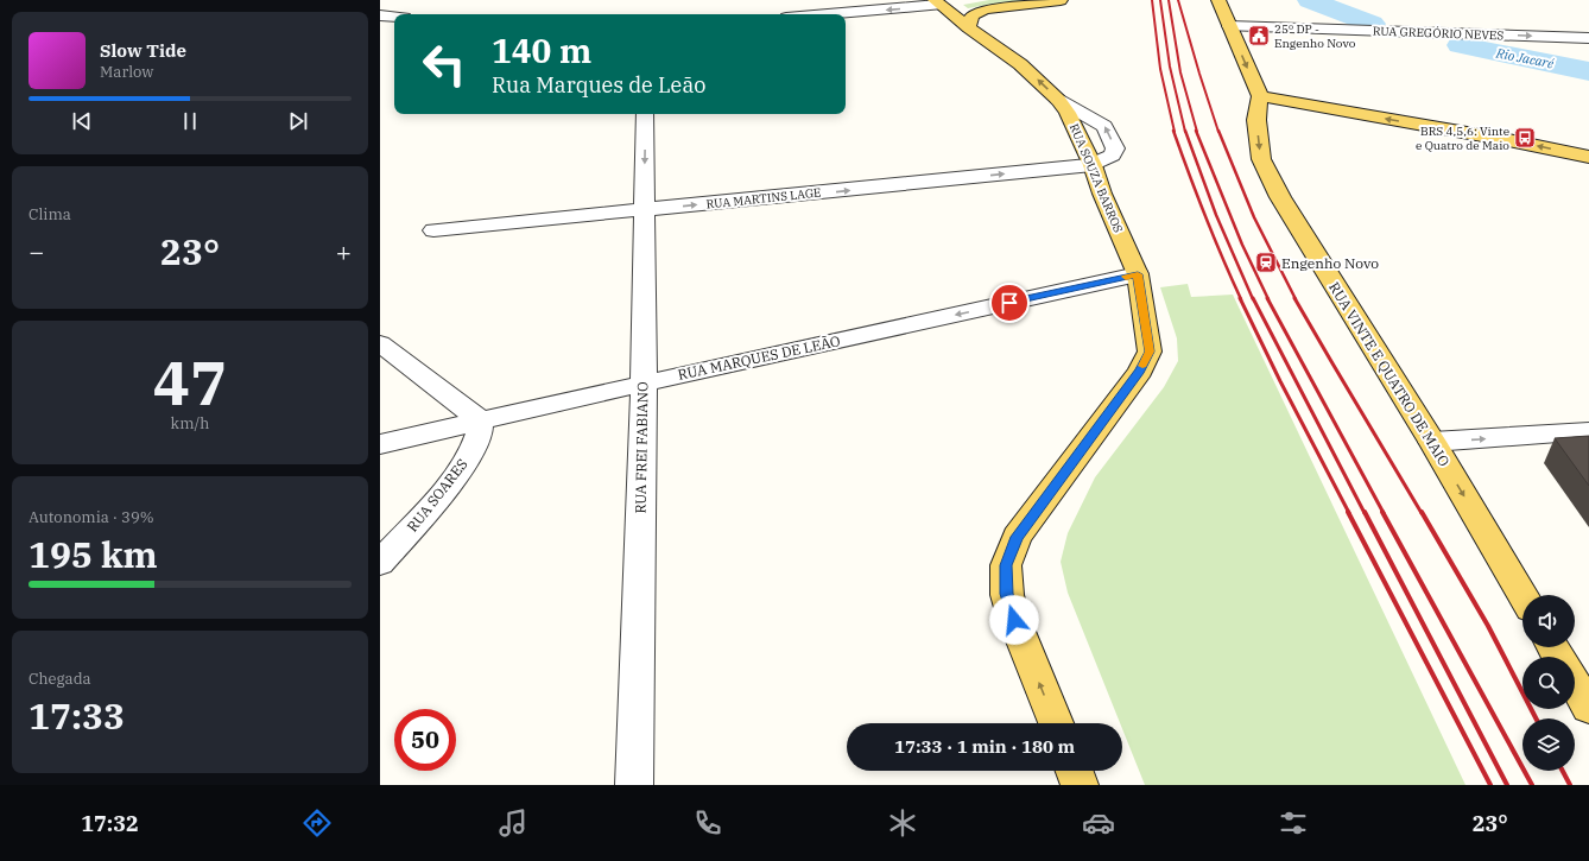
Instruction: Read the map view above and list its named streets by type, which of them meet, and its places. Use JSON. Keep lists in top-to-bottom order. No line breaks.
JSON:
{"streets":{"main road":["RUA SOUZA BARROS","RUA VINTE E QUATRO DE MAIO"],"street":["RUA GREGÓRIO NEVES","RUA MARTINS LAGE","RUA MARQUES DE LEÃO","RUA FREI FABIANO","RUA SOARES"]},"crossings":[["RUA SOUZA BARROS","RUA MARTINS LAGE"],["RUA SOUZA BARROS","RUA MARQUES DE LEÃO"],["RUA MARTINS LAGE","RUA FREI FABIANO"],["RUA MARQUES DE LEÃO","RUA FREI FABIANO"],["RUA MARQUES DE LEÃO","RUA SOARES"]],"one_way":["RUA GREGÓRIO NEVES","RUA SOUZA BARROS","RUA MARTINS LAGE","RUA MARQUES DE LEÃO","RUA VINTE E QUATRO DE MAIO"],"water":["Rio Jacaré"],"places":{"public building":["25º DP - Engenho Novo"],"bus stop":["BRS 4,5,6: Vinte e Quatro de Maio"],"station":["Engenho Novo"]},"page":{"turn":["140 m","Rua Marques de Leão"],"song":["Slow Tide","Marlow"],"tile":["Clima",["47","km/h"],["Autonomia · 39%","195 km"],["Chegada","17:33"]],"heat":["−","23°","+"],"limit":"50","trip":"17:33 · 1 min · 180 m","tabs":["17:32","23°"]}}
